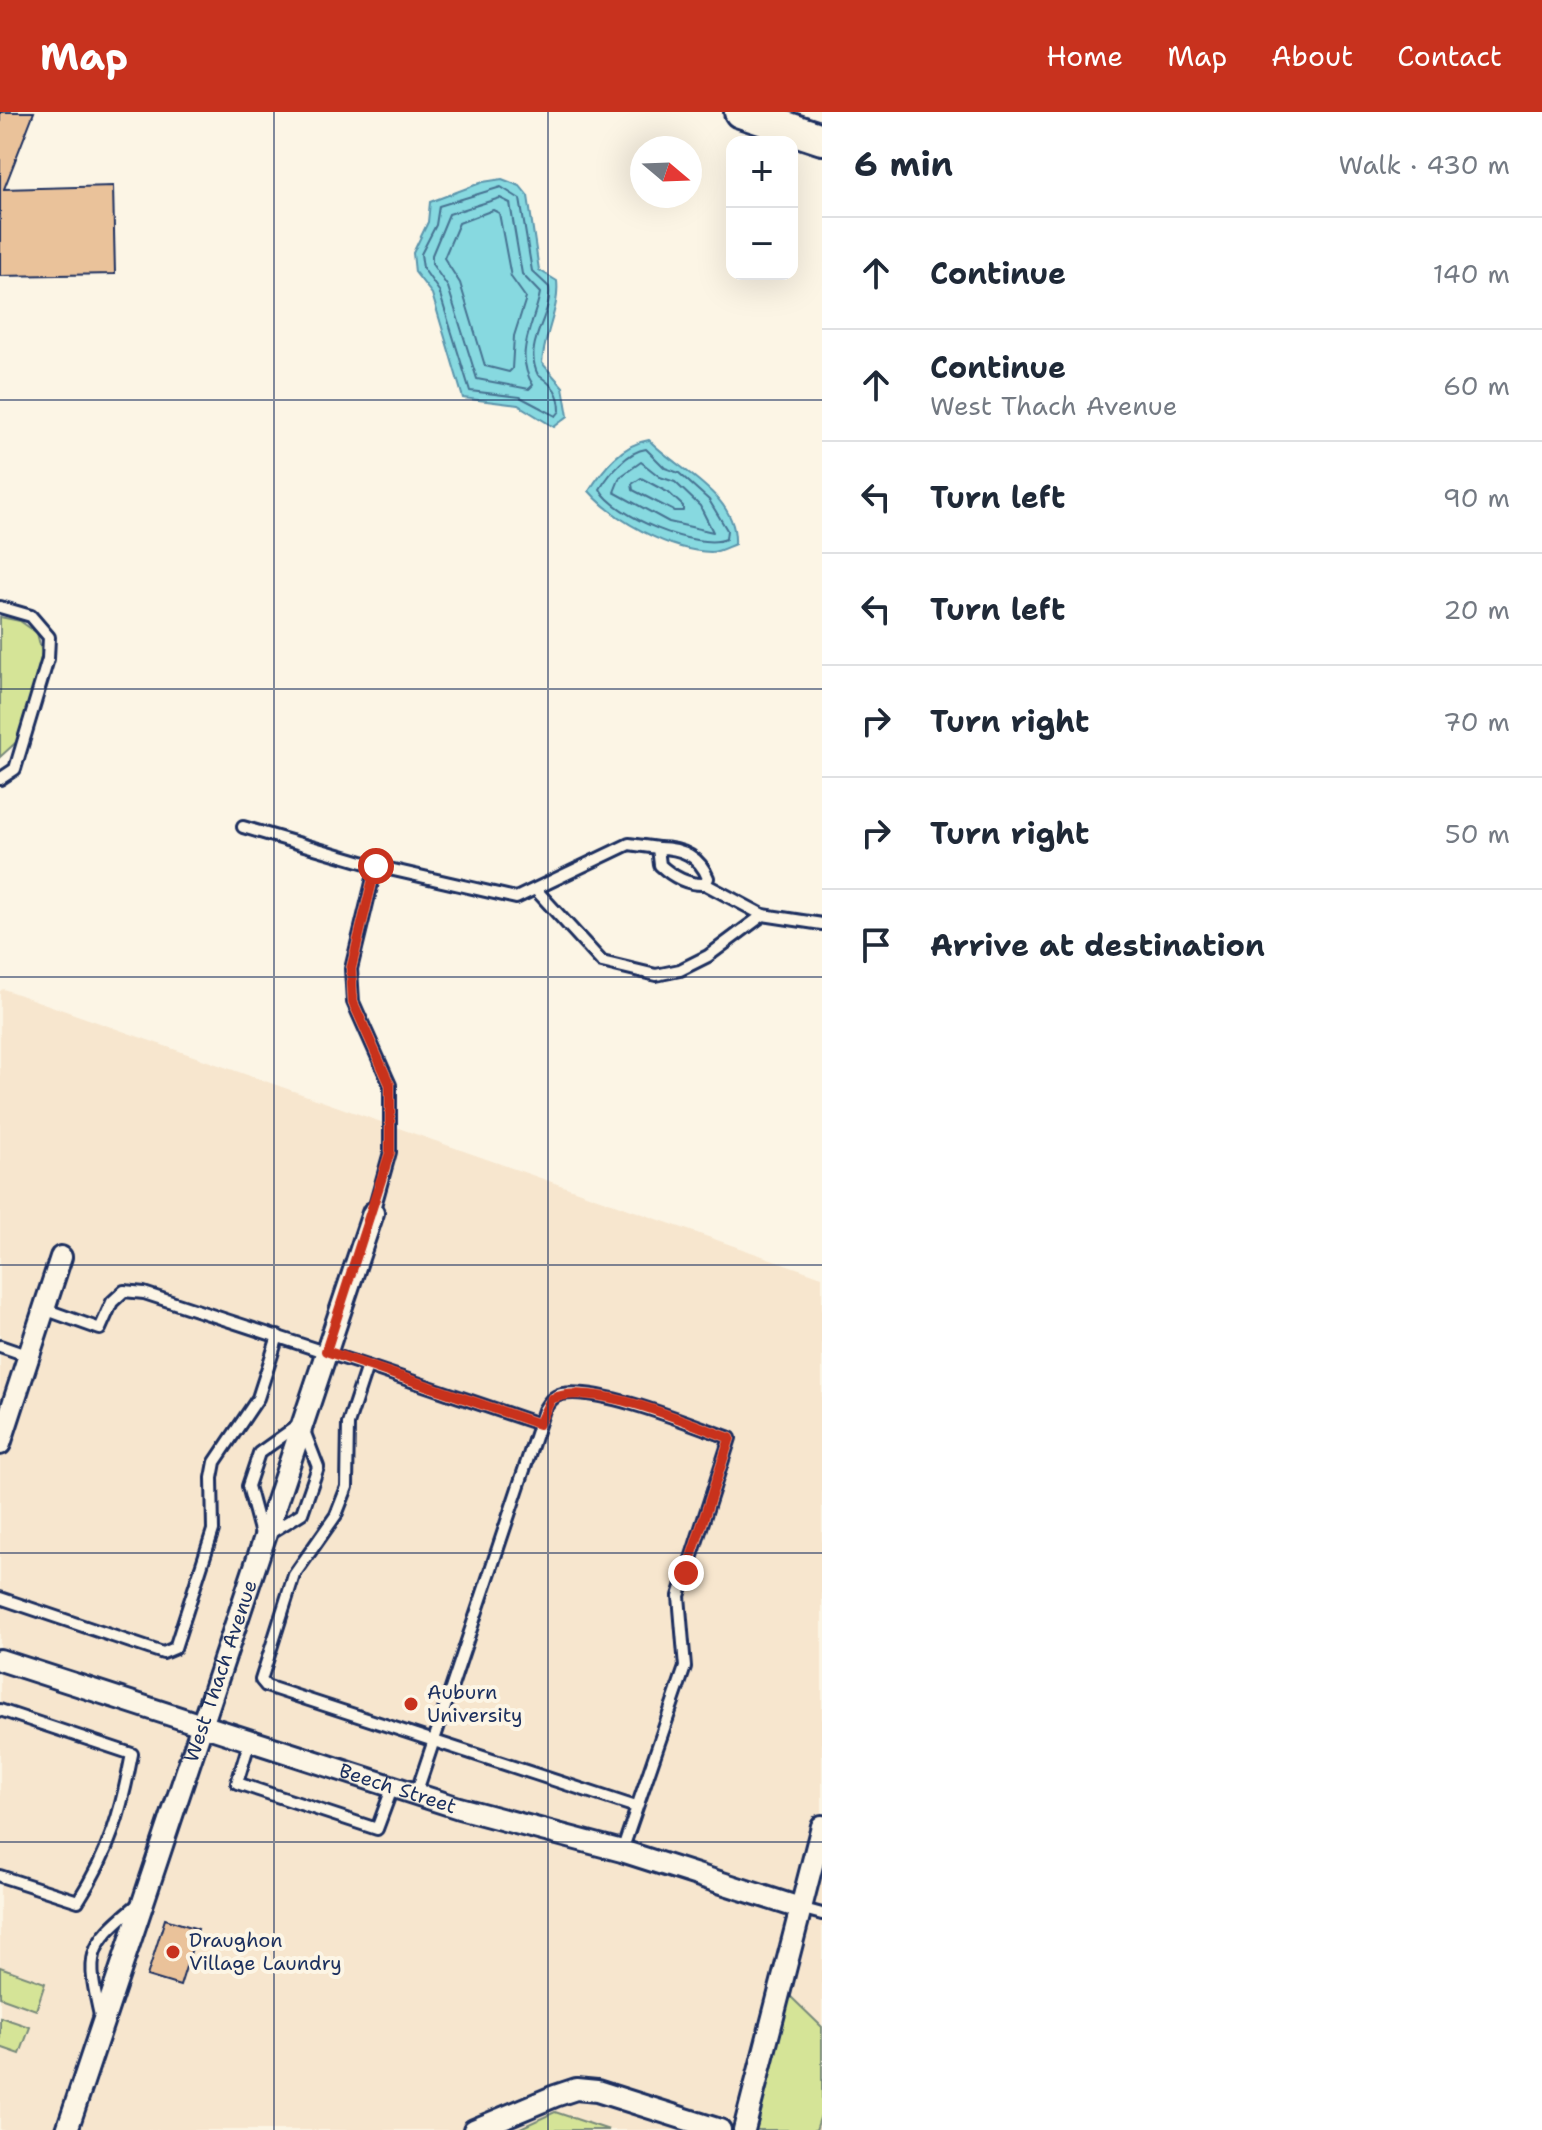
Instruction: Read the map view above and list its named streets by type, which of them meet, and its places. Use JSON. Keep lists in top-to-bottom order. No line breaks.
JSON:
{"streets":{"street":["West Thach Avenue","Beech Street"]},"crossings":[["West Thach Avenue","Beech Street"]],"places":["Auburn University","Draughon Village Laundry"],"north":"right","page":{"header":"Map","nav":["Home","Map","About","Contact"],"heading":["6 min","Walk · 430 m"],"map_buttons":["+","−"],"list":[["Continue","140 m"],["Continue","West Thach Avenue","60 m"],["Turn left","90 m"],["Turn left","20 m"],["Turn right","70 m"],["Turn right","50 m"],"Arrive at destination"]}}
